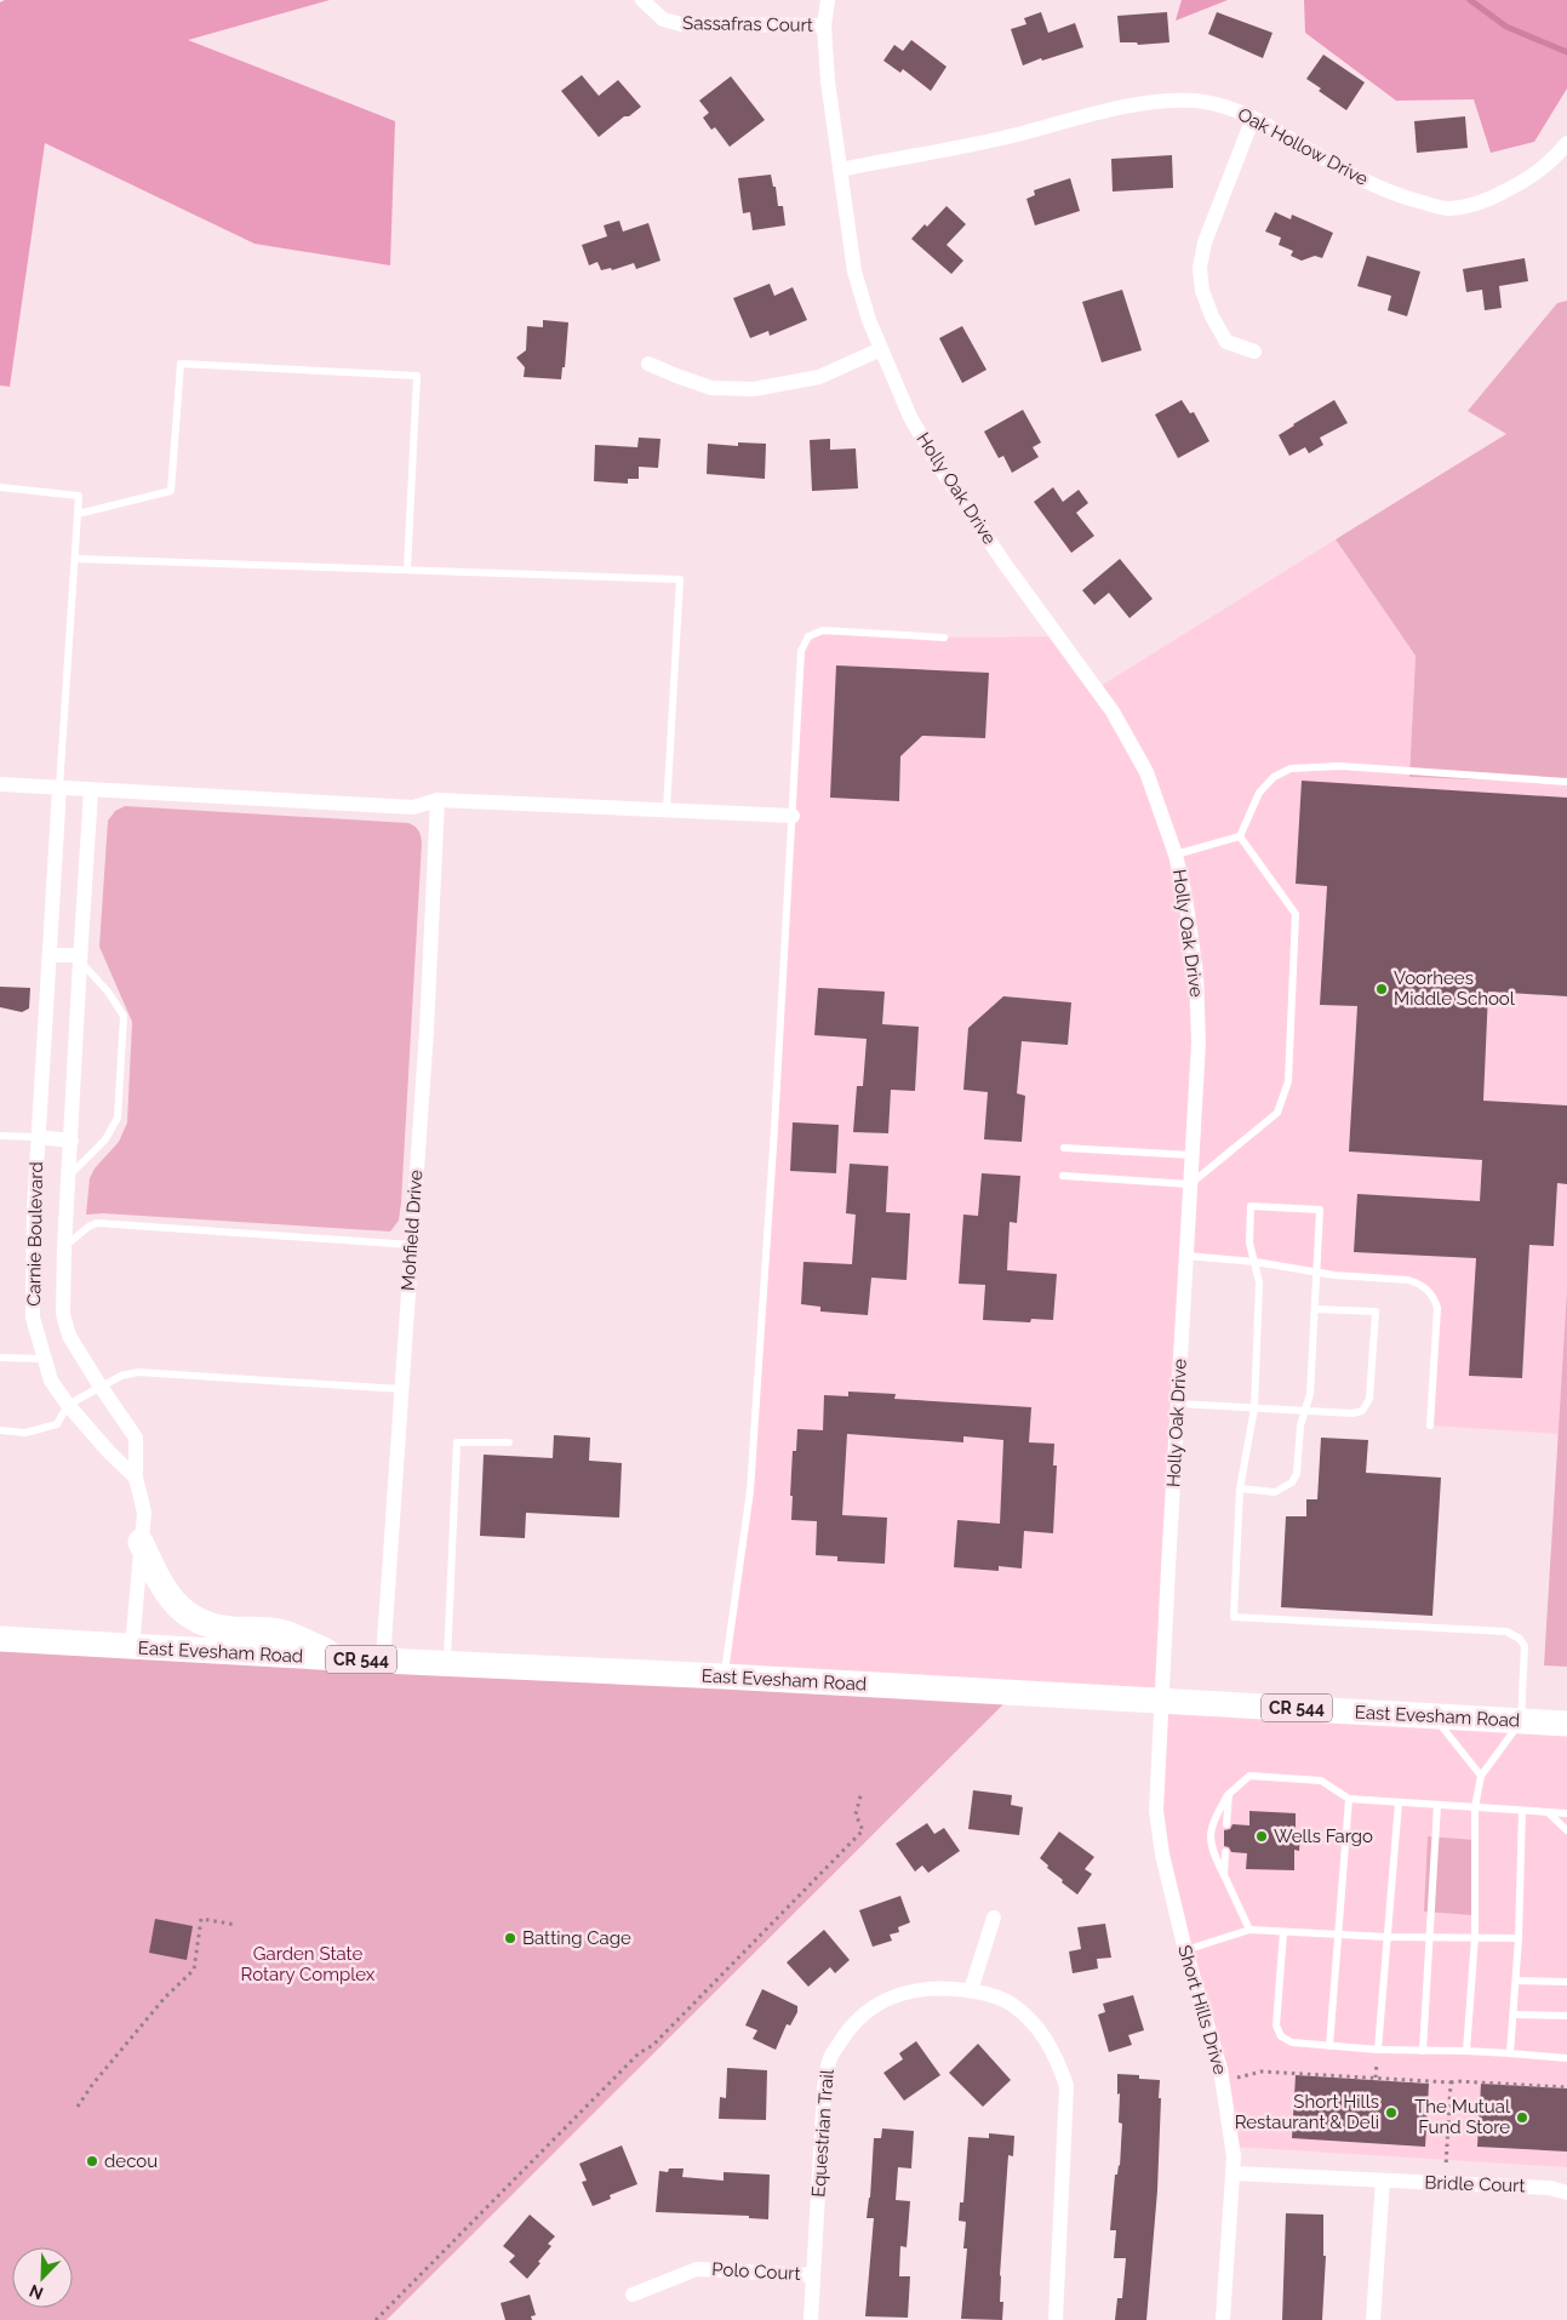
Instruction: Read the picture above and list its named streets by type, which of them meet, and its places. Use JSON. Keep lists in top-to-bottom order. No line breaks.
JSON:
{"streets":{"main road":["East Evesham Road","CR 544"],"street":["Sassafras Court","Oak Hollow Drive","Holly Oak Drive","Mohfield Drive","Carnie Boulevard","Short Hills Drive","Equestrian Trail","Bridle Court","Polo Court"]},"crossings":[["Sassafras Court","Holly Oak Drive"],["Oak Hollow Drive","Holly Oak Drive"],["Holly Oak Drive","East Evesham Road"],["Holly Oak Drive","Short Hills Drive"],["Mohfield Drive","East Evesham Road"],["Carnie Boulevard","East Evesham Road"],["East Evesham Road","Short Hills Drive"],["Short Hills Drive","Bridle Court"],["Equestrian Trail","Polo Court"]],"parks":["Garden State Rotary Complex"],"places":["Voorhees Middle School","Wells Fargo","Batting Cage","Short Hills Restaurant & Deli","The Mutual Fund Store","decou"],"north":"bottom left"}
